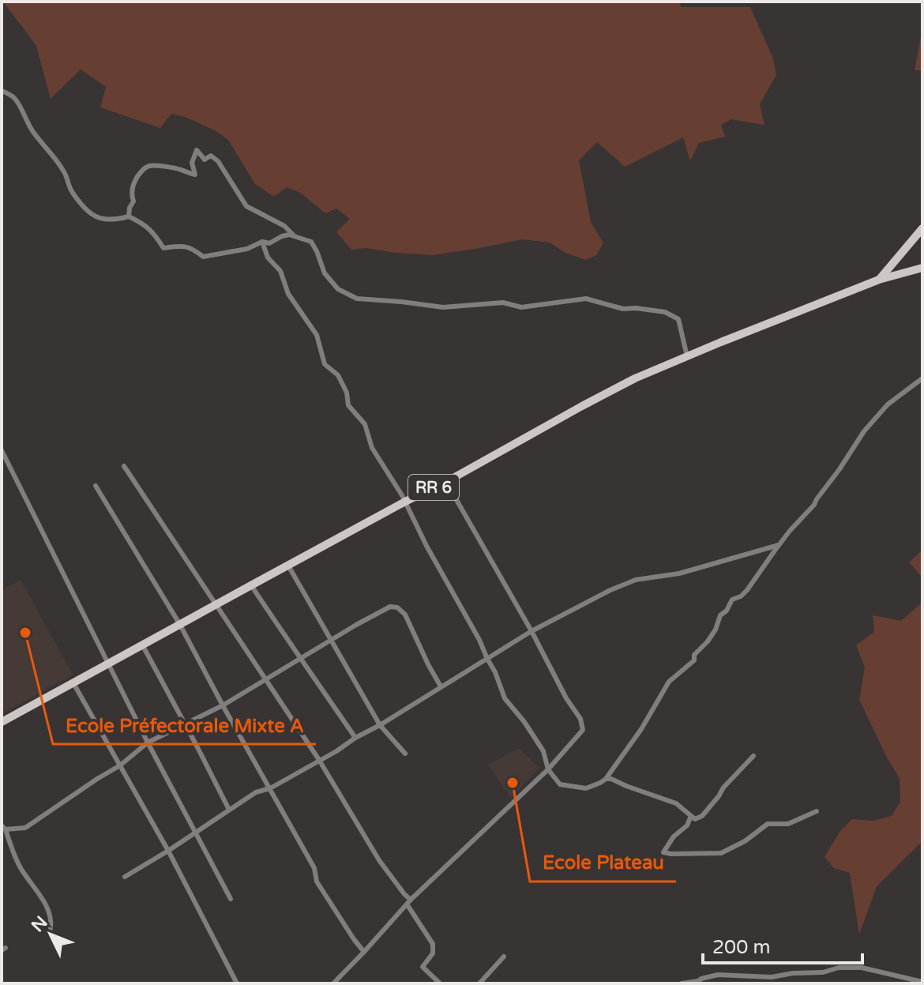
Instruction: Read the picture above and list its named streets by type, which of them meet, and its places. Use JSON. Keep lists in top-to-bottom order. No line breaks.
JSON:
{"streets":{"main road":["RR 6"]},"places":["Ecole Préfectorale Mixte A","Ecole Plateau"],"scale_bar":"200 m","north":"top left"}
